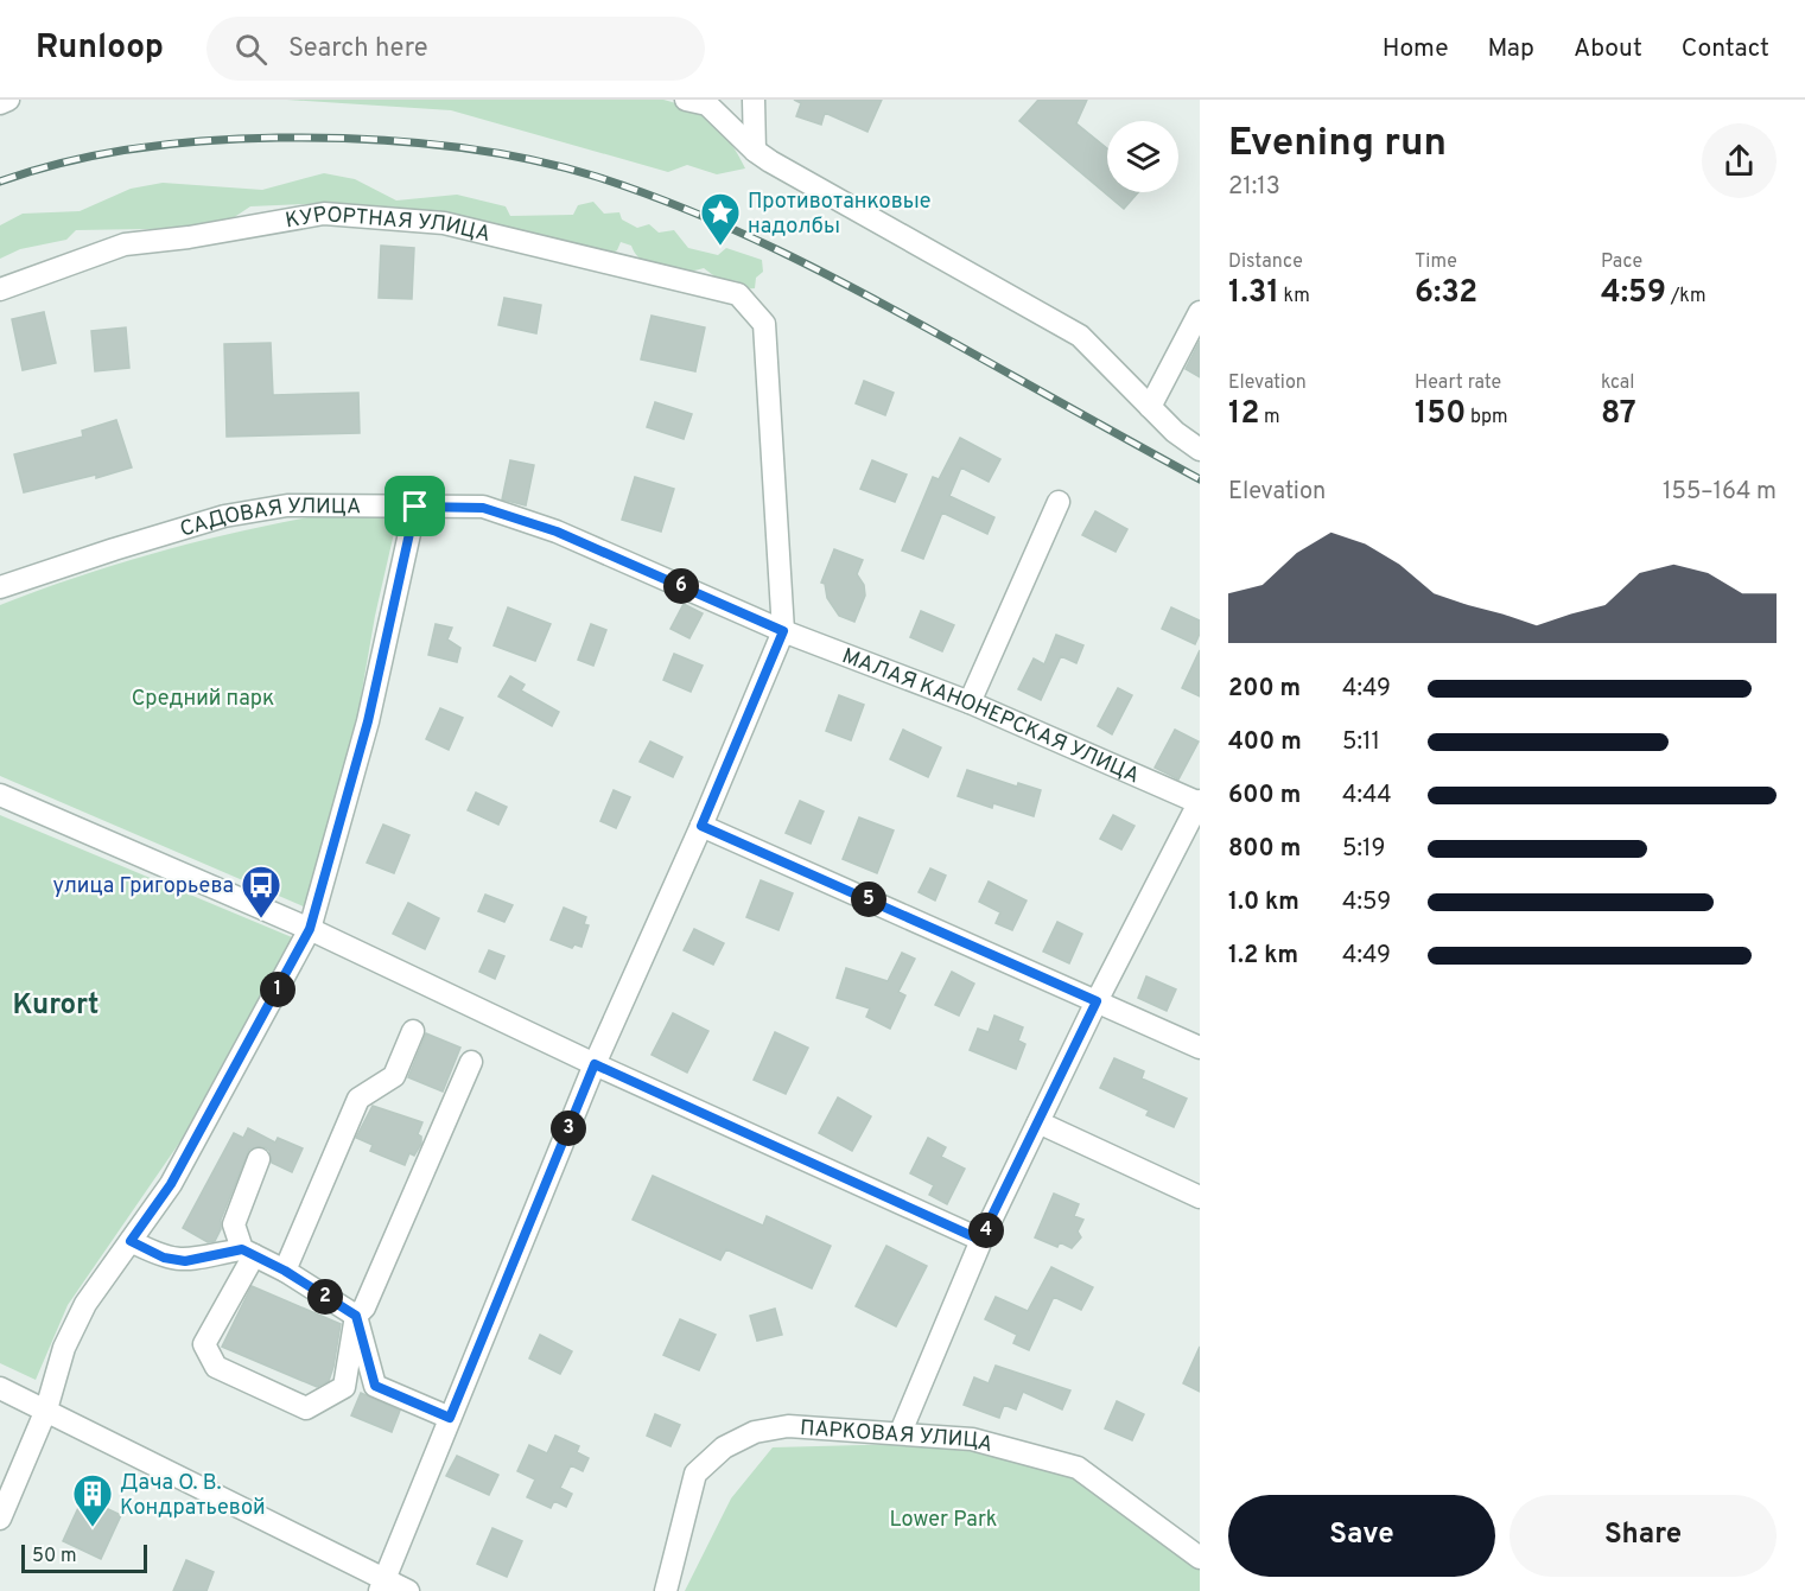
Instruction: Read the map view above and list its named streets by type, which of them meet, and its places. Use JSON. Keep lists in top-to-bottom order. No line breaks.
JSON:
{"streets":{"street":["КУРОРТНАЯ УЛИЦА","САДОВАЯ УЛИЦА","МАЛАЯ КАНОНЕРСКАЯ УЛИЦА","ПАРКОВАЯ УЛИЦА"]},"crossings":[["КУРОРТНАЯ УЛИЦА","САДОВАЯ УЛИЦА"],["КУРОРТНАЯ УЛИЦА","МАЛАЯ КАНОНЕРСКАЯ УЛИЦА"],["САДОВАЯ УЛИЦА","МАЛАЯ КАНОНЕРСКАЯ УЛИЦА"]],"districts":["Kurort"],"parks":["Средний парк","Lower Park"],"places":{"place":["Противотанковые надолбы"],"bus stop":["улица Григорьева"],"building":["Дача О. В. Кондратьевой"]},"scale_bar":"50 m","page":{"header":"Runloop","search":"Search here","nav":["Home","Map","About","Contact"],"heading":["Evening run","21:13"],"stats":[["Distance","1.31 km"],["Time","6:32"],["Pace","4:59 /km"],["Elevation","12 m"],["Heart rate","150 bpm"],["kcal","87"]],"chart":["Elevation","155–164 m"],"pins":["6","5","1","3","4","2"],"list":[{"name":"200 m","note":"4:49"},{"name":"400 m","note":"5:11"},{"name":"600 m","note":"4:44"},{"name":"800 m","note":"5:19"},{"name":"1.0 km","note":"4:59"},{"name":"1.2 km","note":"4:49"}],"buttons":["Save","Share"],"scale":"50 m"}}
